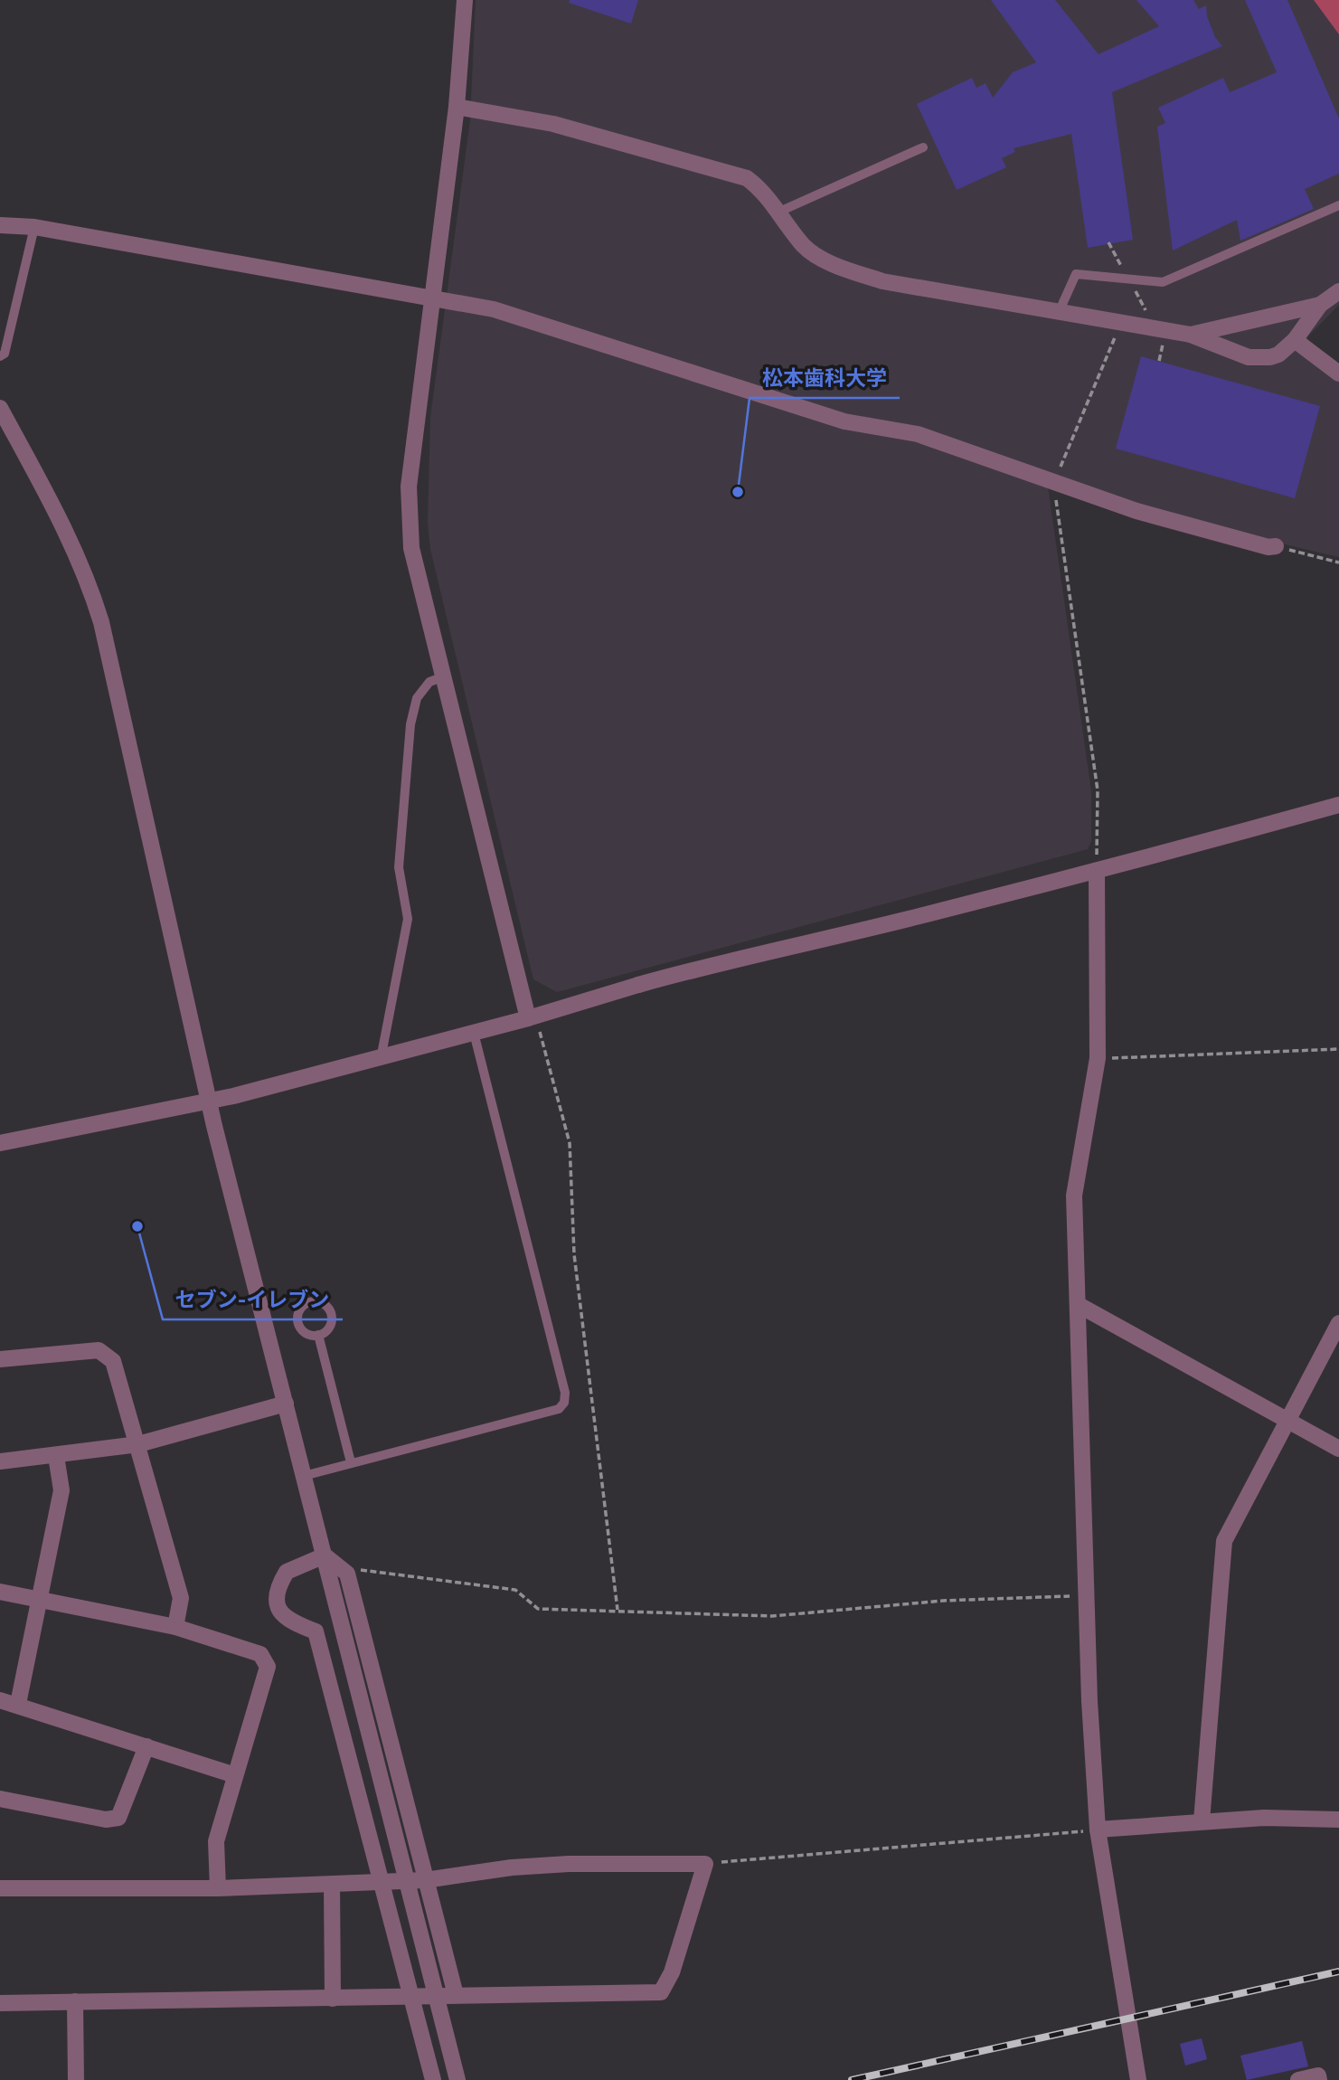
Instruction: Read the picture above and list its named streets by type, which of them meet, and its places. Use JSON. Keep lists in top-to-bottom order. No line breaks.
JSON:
{"places":["松本歯科大学","セブン-イレブン"]}
